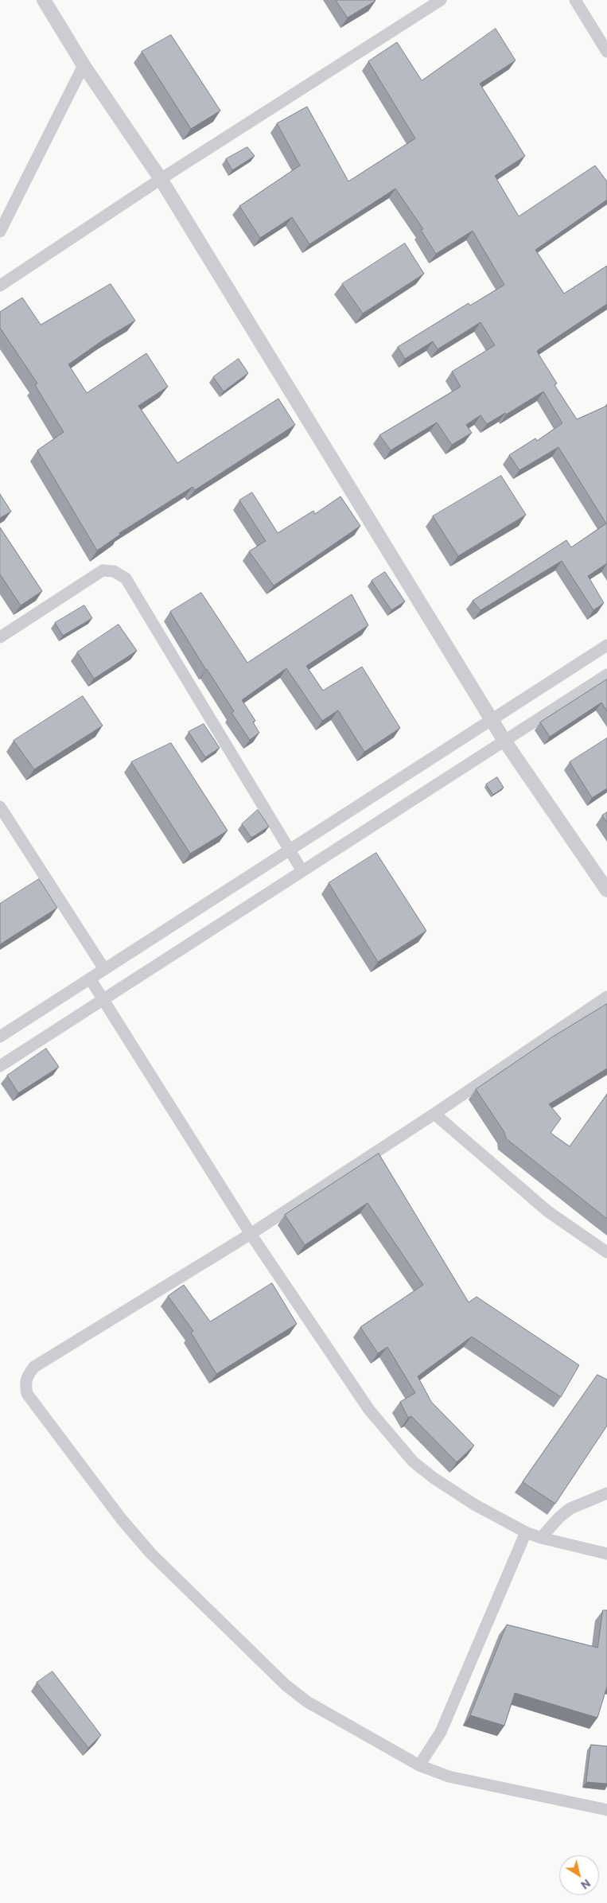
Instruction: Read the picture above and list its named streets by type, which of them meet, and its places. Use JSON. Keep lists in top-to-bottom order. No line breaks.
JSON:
{"north":"bottom right"}
